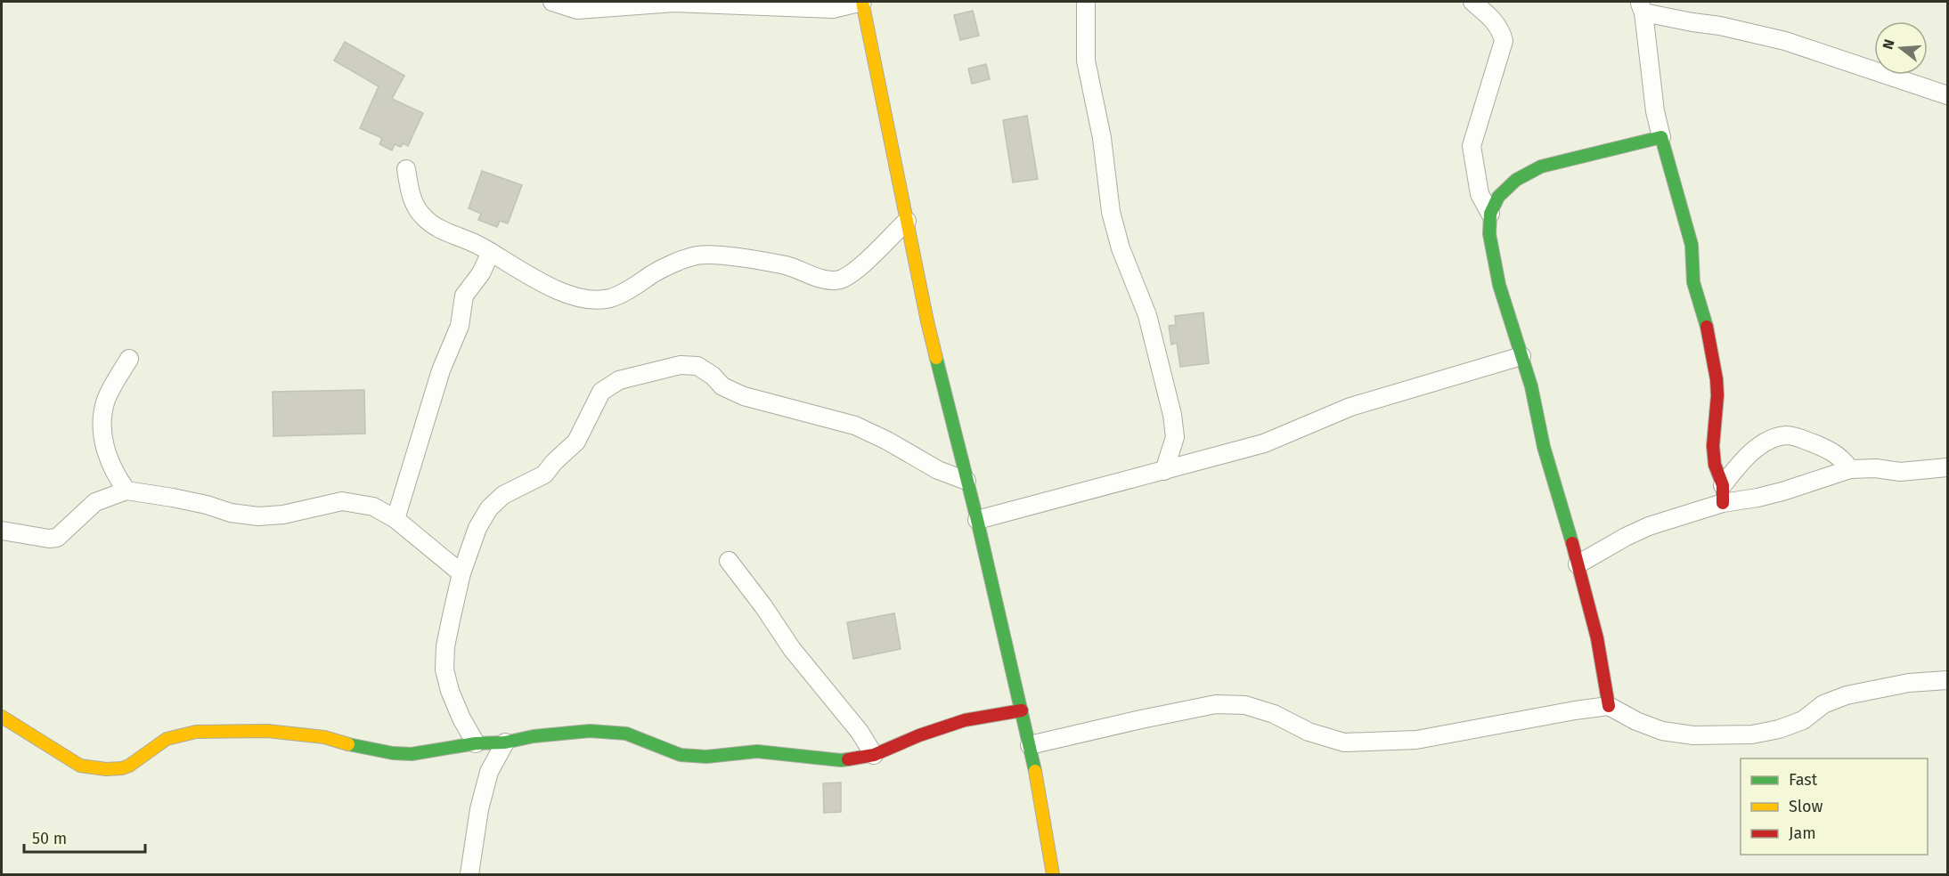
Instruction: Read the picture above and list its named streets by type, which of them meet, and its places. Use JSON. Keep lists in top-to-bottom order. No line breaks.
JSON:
{"legend":["Fast","Slow","Jam"],"scale_bar":"50 m","north":"left"}
